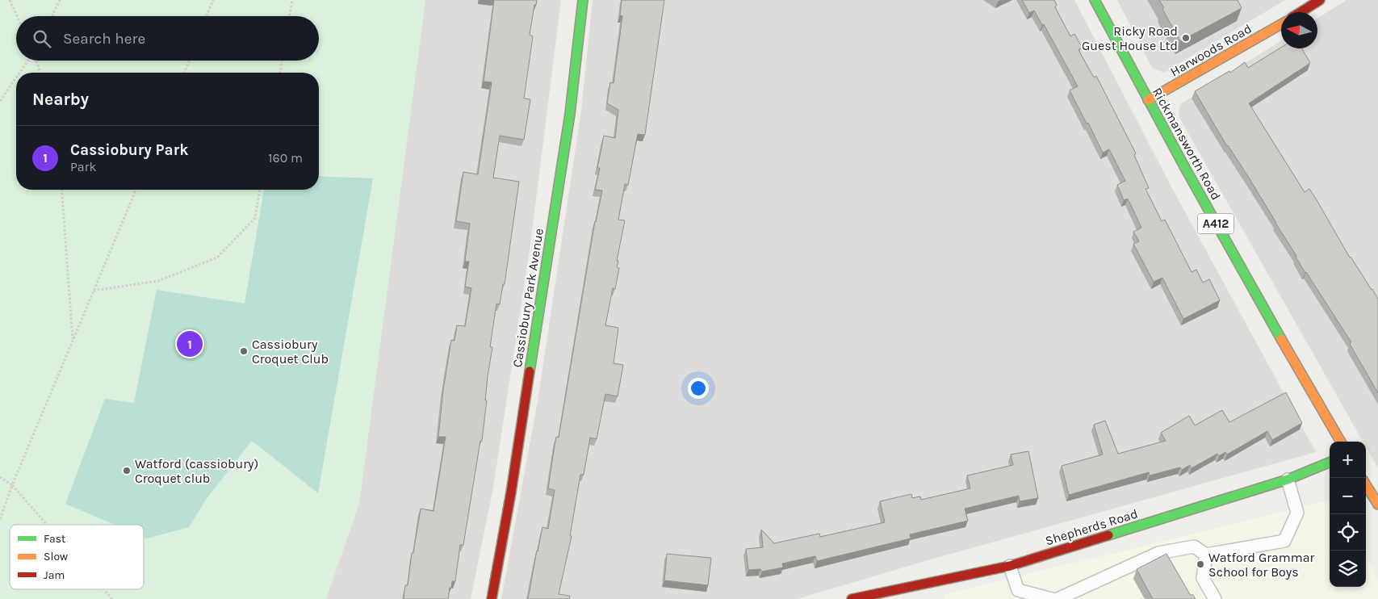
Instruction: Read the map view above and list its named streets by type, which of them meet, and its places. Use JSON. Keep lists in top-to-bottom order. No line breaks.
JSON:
{"streets":{"street":["Harwoods Road","Rickmansworth Road","A412","Cassiobury Park Avenue","Shepherds Road"]},"crossings":[["Harwoods Road","Rickmansworth Road"]],"places":["Ricky Road Guest House Ltd","Cassiobury Croquet Club","Watford (cassiobury) Croquet club","Watford Grammar School for Boys"],"legend":["Fast","Slow","Jam"],"north":"left","page":{"search":"Search here","heading":"Nearby","list":[{"mark":"1","name":"Cassiobury Park","note":"Park","value":"160 m"}],"pins":"1","map_buttons":["+","−"]}}
